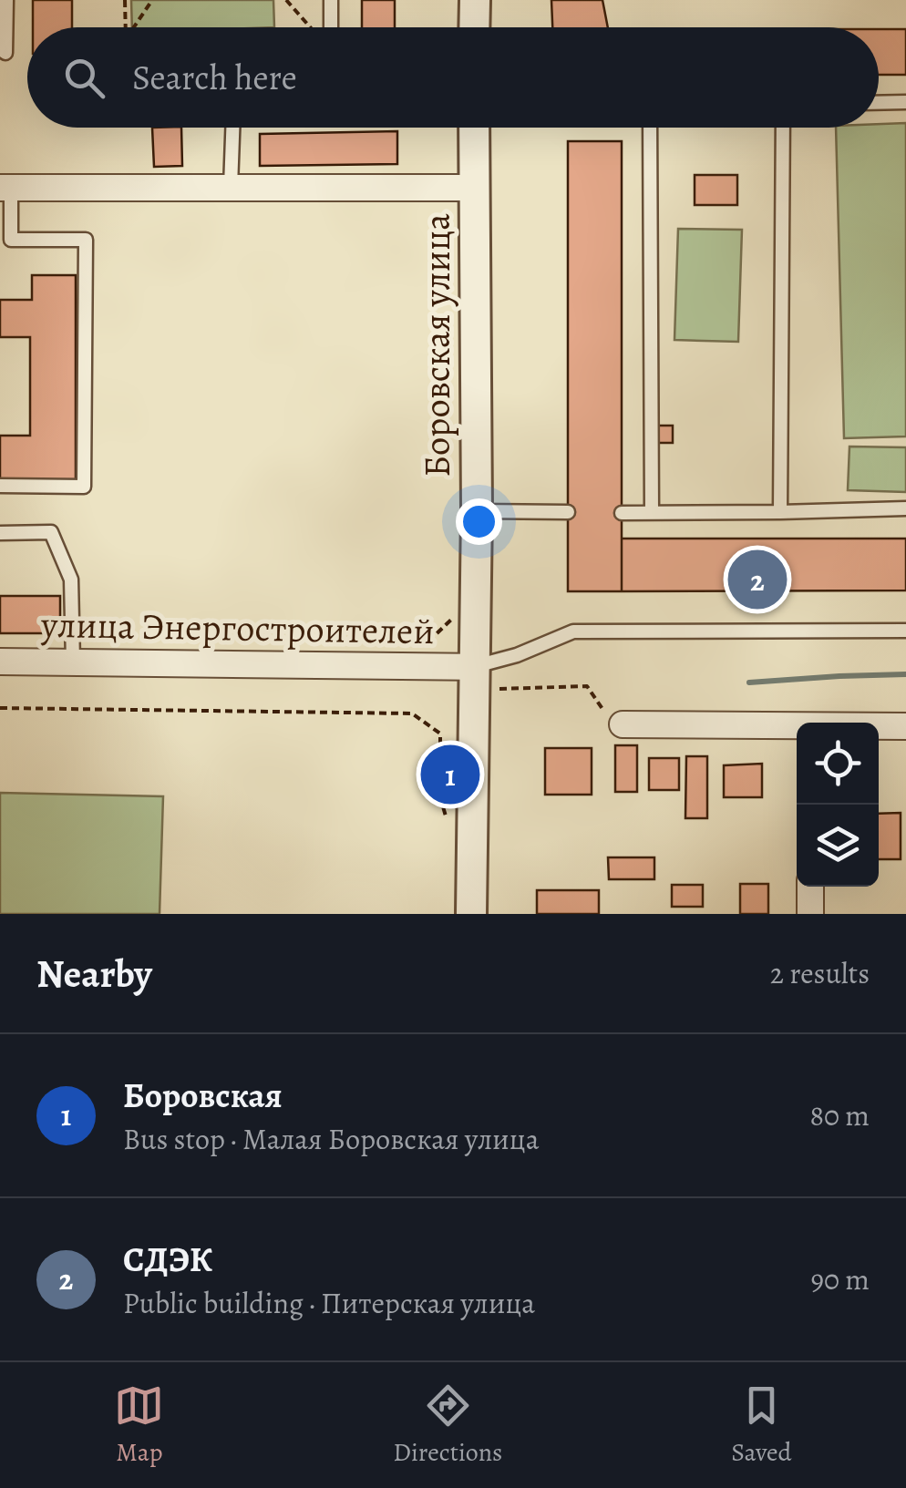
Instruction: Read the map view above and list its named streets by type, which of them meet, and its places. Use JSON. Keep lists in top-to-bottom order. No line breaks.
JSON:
{"streets":{"street":["Боровская улица","улица Энергостроителей"]},"crossings":[["Боровская улица","улица Энергостроителей"]],"page":{"search":"Search here","pins":["2","1"],"heading":["Nearby","2 results"],"list":[{"mark":"1","name":"Боровская","note":"Bus stop · Малая Боровская улица","value":"80 m"},{"mark":"2","name":"СДЭК","note":"Public building · Питерская улица","value":"90 m"}],"nav":["Map","Directions","Saved"]}}
